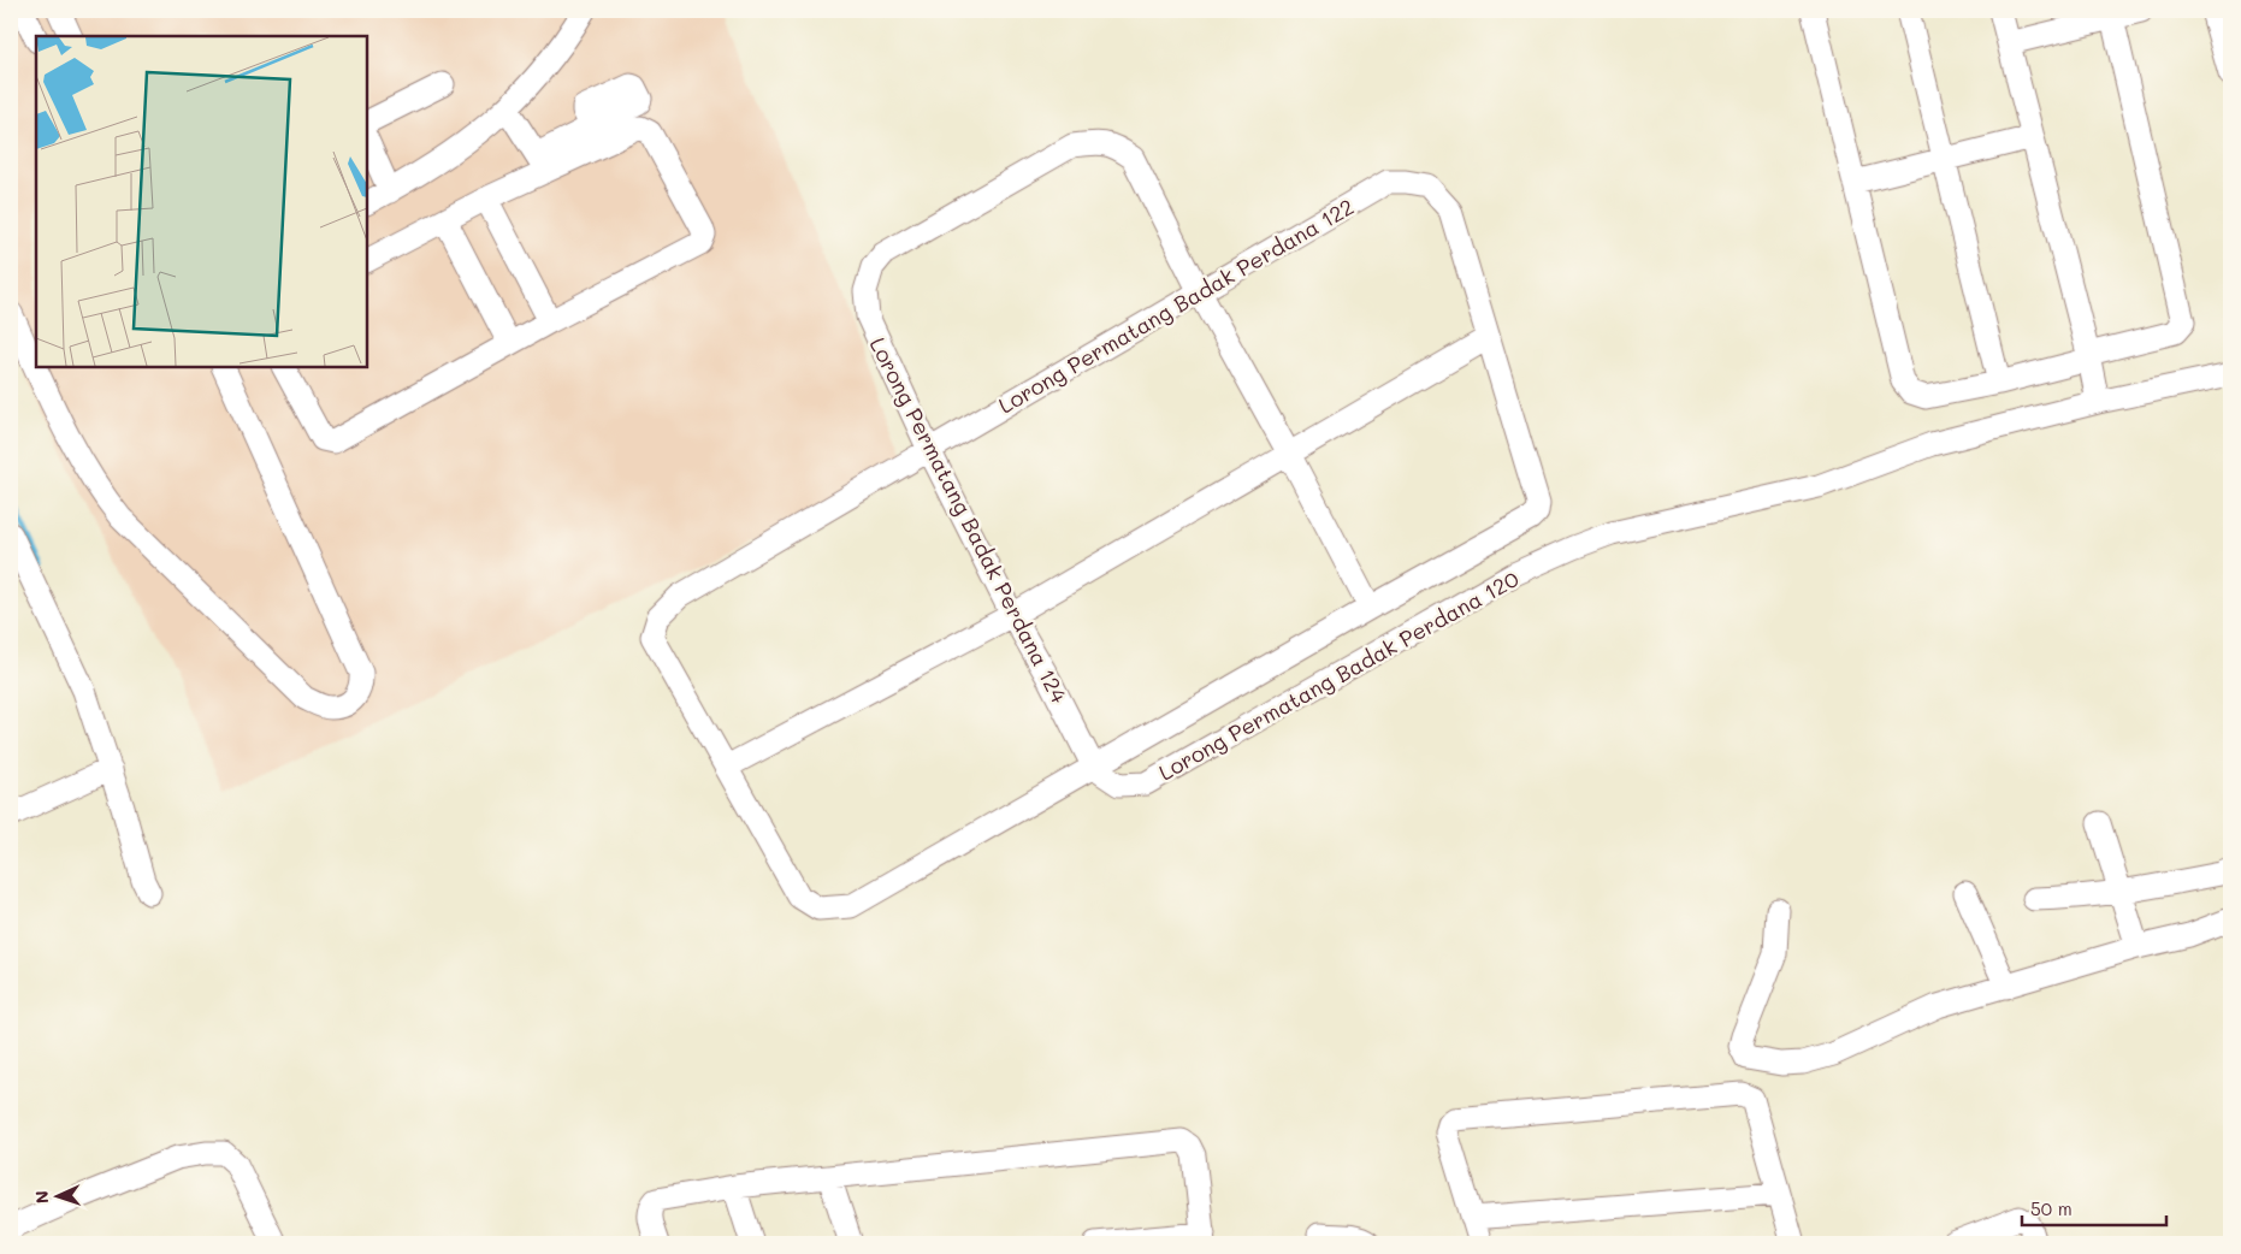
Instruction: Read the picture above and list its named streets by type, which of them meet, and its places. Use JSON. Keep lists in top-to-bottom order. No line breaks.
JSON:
{"streets":{"street":["Lorong Permatang Badak Perdana 122","Lorong Permatang Badak Perdana 124","Lorong Permatang Badak Perdana 120"]},"crossings":[["Lorong Permatang Badak Perdana 122","Lorong Permatang Badak Perdana 124"],["Lorong Permatang Badak Perdana 122","Lorong Permatang Badak Perdana 120"],["Lorong Permatang Badak Perdana 124","Lorong Permatang Badak Perdana 120"]],"scale_bar":"50 m","north":"left"}
